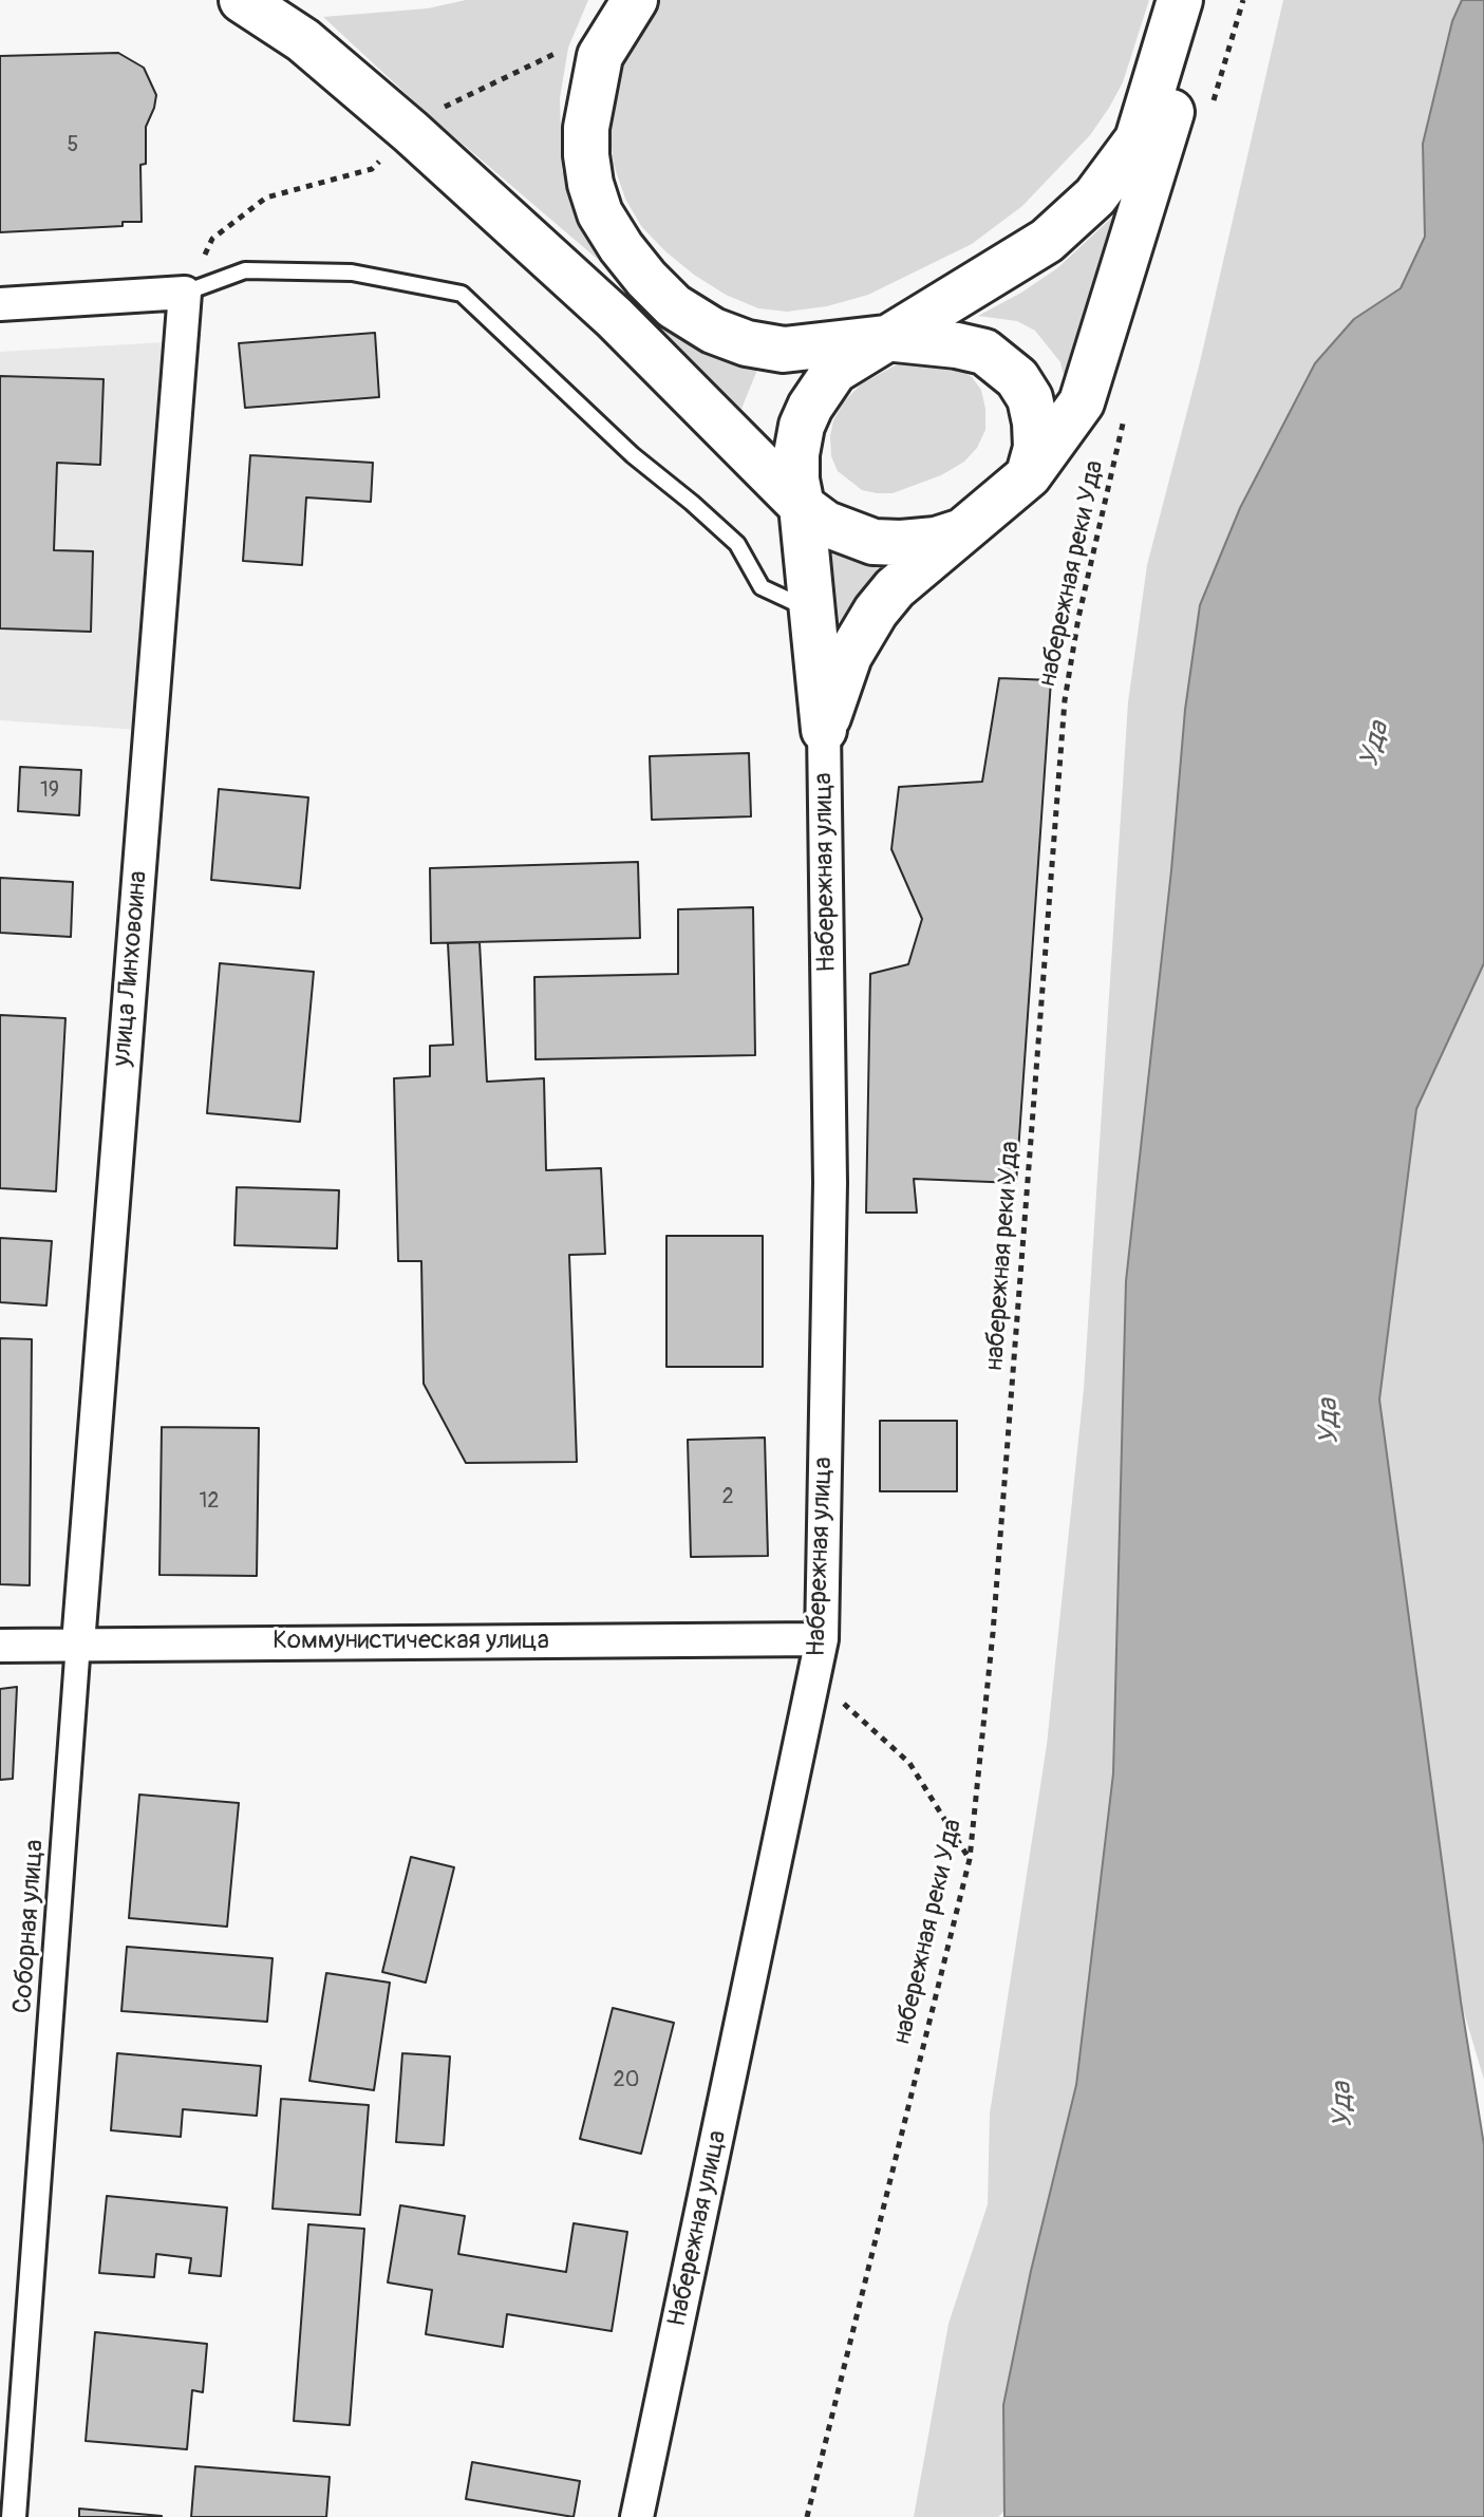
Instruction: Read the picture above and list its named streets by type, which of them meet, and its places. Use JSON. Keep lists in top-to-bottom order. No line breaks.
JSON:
{"streets":{"street":["Набережная улица","улица Линховоина","Коммунистическая улица","Соборная улица"],"path":["набережная реки Уда"]},"crossings":[["Набережная улица","Коммунистическая улица"],["улица Линховоина","Коммунистическая улица"],["улица Линховоина","Соборная улица"],["Коммунистическая улица","Соборная улица"]],"water":["Уда"],"house_numbers":["5","19","2","12","20"]}
